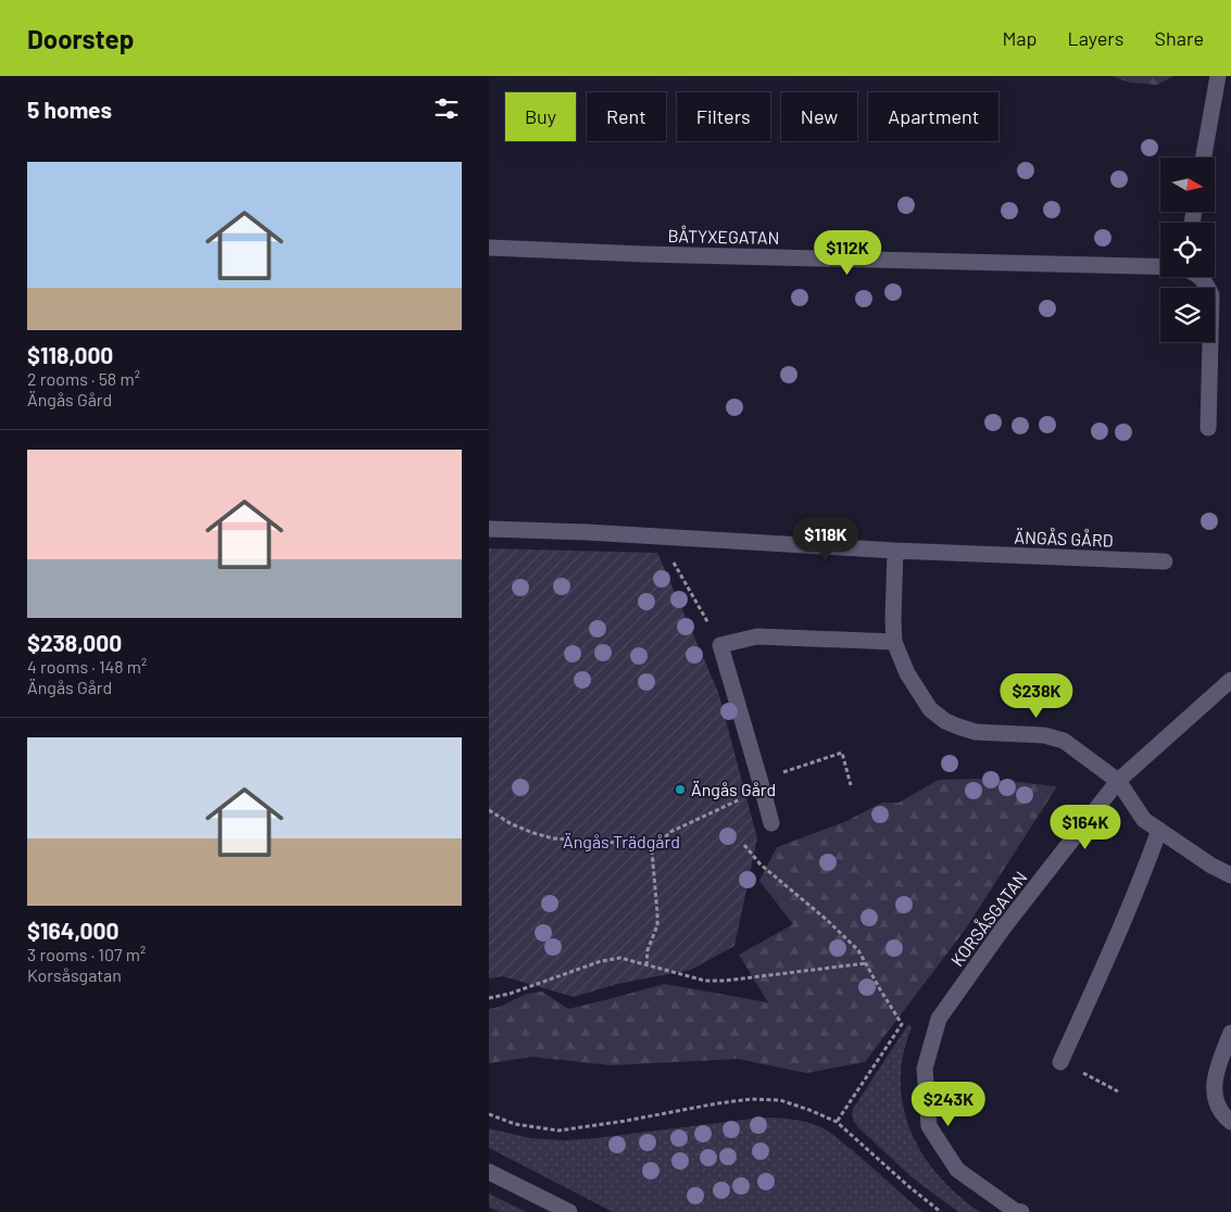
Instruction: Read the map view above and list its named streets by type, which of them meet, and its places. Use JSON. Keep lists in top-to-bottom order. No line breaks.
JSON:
{"streets":{"street":["BÅTYXEGATAN","ÄNGÅS GÅRD","KORSÅSGATAN"]},"parks":["Ängås Trädgård"],"places":["Ängås Gård"],"north":"right","page":{"header":"Doorstep","nav":["Map","Layers","Share"],"heading":"5 homes","chip":["Buy","Rent","Filters","New","Apartment"],"list":[{"name":"$118,000","note":"2 rooms · 58 m² · Ängås Gård"},{"name":"$238,000","note":"4 rooms · 148 m² · Ängås Gård"},{"name":"$164,000","note":"3 rooms · 107 m² · Korsåsgatan"}],"price":["$112K","$118K","$238K","$164K","$243K"]}}
